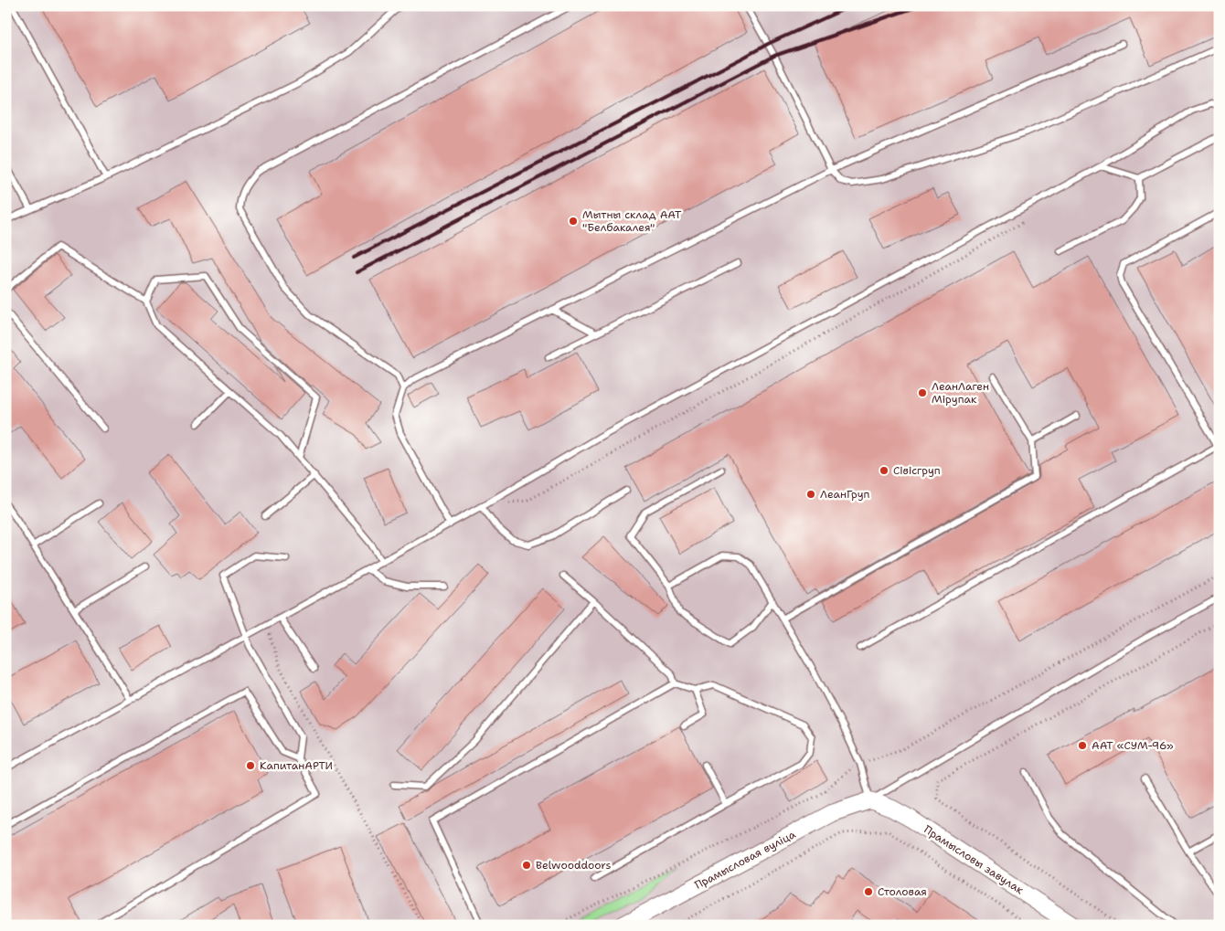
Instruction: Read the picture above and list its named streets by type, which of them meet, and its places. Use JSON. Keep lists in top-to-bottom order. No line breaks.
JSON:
{"streets":{"main road":["Прамысловая вуліца","Прамысловы завулак"]},"crossings":[["Прамысловая вуліца","Прамысловы завулак"]],"places":["Мытны склад ААТ \"Белбакалея\"","ЛеанЛаген Мірупак","Сівісгруп","ЛеанГруп","ААТ «СУМ-96»","КапитанАРТИ","Belwooddoors","Столовая"]}
